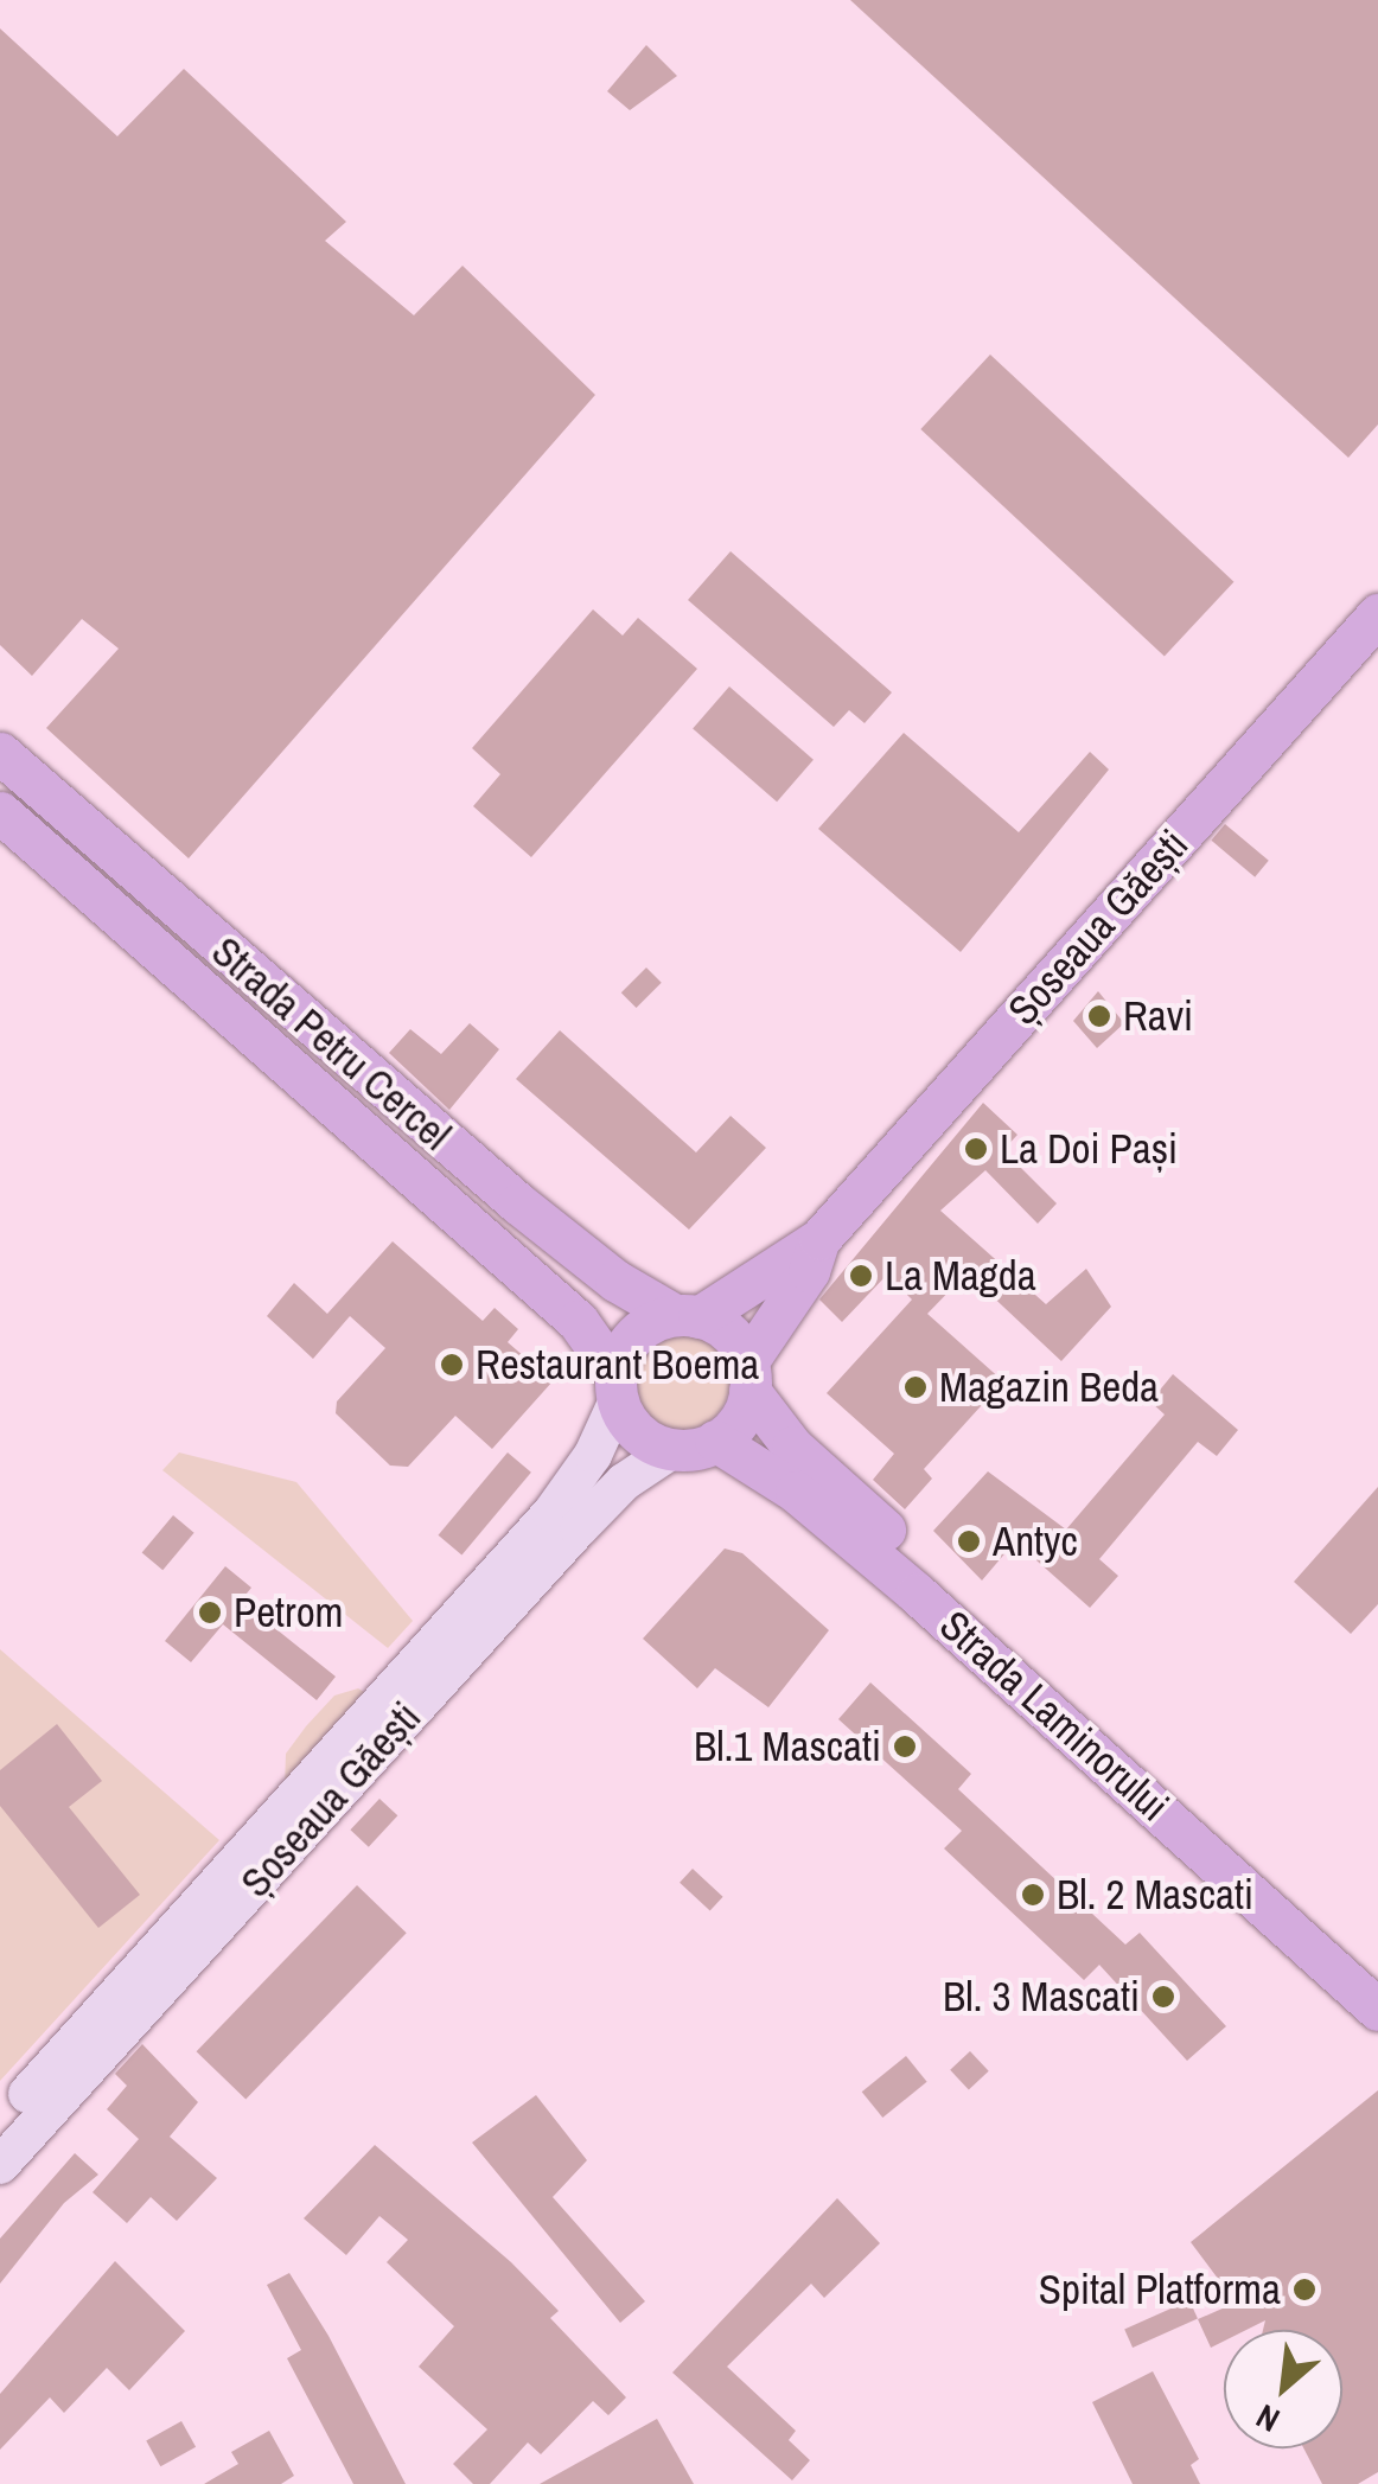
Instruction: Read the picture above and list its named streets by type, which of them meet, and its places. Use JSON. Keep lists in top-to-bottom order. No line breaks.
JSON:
{"streets":{"main road":["Șoseaua Găești","Strada Petru Cercel","Strada Laminorului"]},"crossings":[["Șoseaua Găești","Strada Petru Cercel"],["Șoseaua Găești","Strada Laminorului"],["Strada Petru Cercel","Strada Laminorului"]],"places":["Ravi","La Doi Pași","La Magda","Restaurant Boema","Magazin Beda","Antyc","Petrom","Bl.1 Mascati","Bl. 2 Mascati","Bl. 3 Mascati","Spital Platforma"],"north":"bottom left"}
